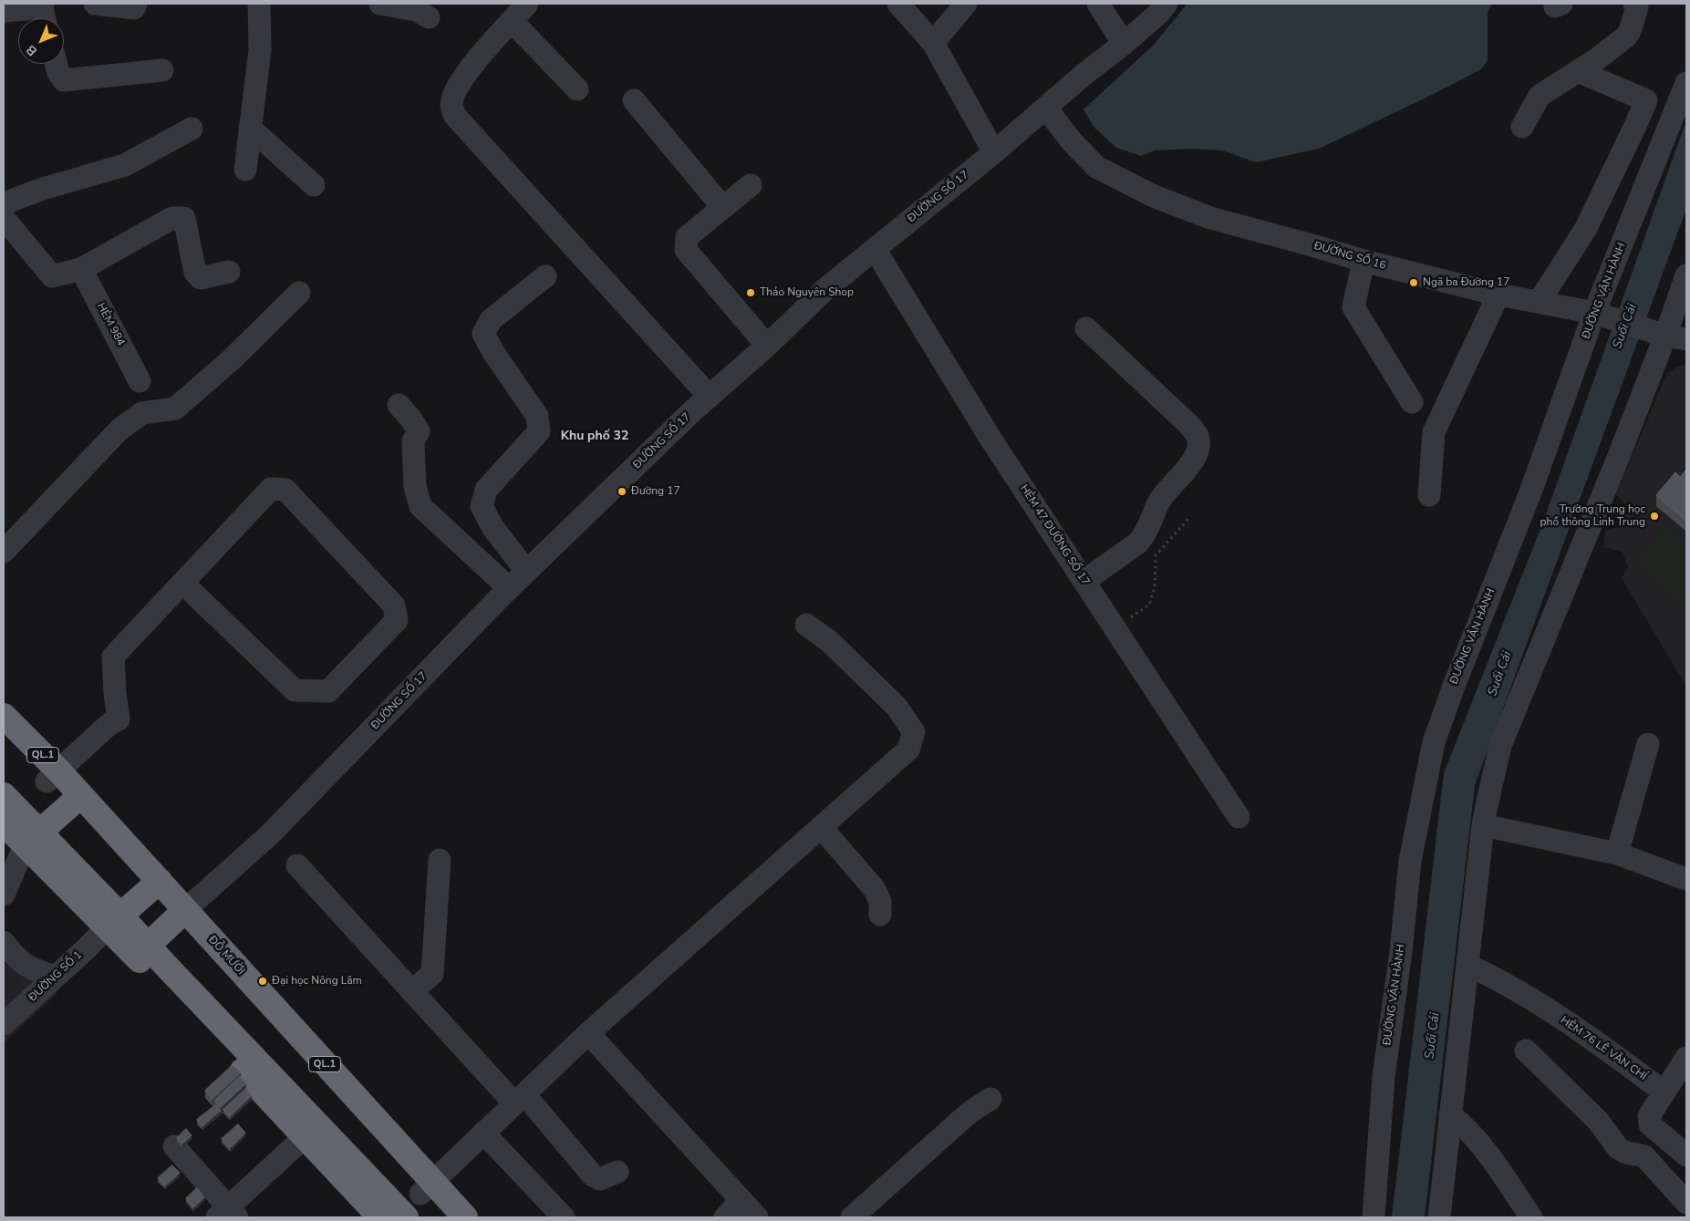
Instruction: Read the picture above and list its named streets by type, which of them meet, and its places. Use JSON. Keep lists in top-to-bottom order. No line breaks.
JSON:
{"streets":{"highway":["QL.1","ĐỖ MƯỜI"],"street":["ĐƯỜNG SỐ 17","ĐƯỜNG SỐ 16","ĐƯỜNG VẬN HÀNH","HẺM 984","HẺM 47 ĐƯỜNG SỐ 17","ĐƯỜNG SỐ 1","HẺM 76 LÊ VĂN CHÍ"]},"crossings":[["ĐƯỜNG SỐ 17","ĐƯỜNG SỐ 16"],["ĐƯỜNG SỐ 17","HẺM 47 ĐƯỜNG SỐ 17"],["ĐƯỜNG SỐ 17","ĐỖ MƯỜI"],["ĐƯỜNG SỐ 16","ĐƯỜNG VẬN HÀNH"]],"districts":["Khu phố 32"],"water":["Suối Cái"],"places":["Ngã ba Đường 17","Thảo Nguyên Shop","Đường 17","Trường Trung học phổ thông Linh Trung","Đại học Nông Lâm"],"north":"bottom left"}
